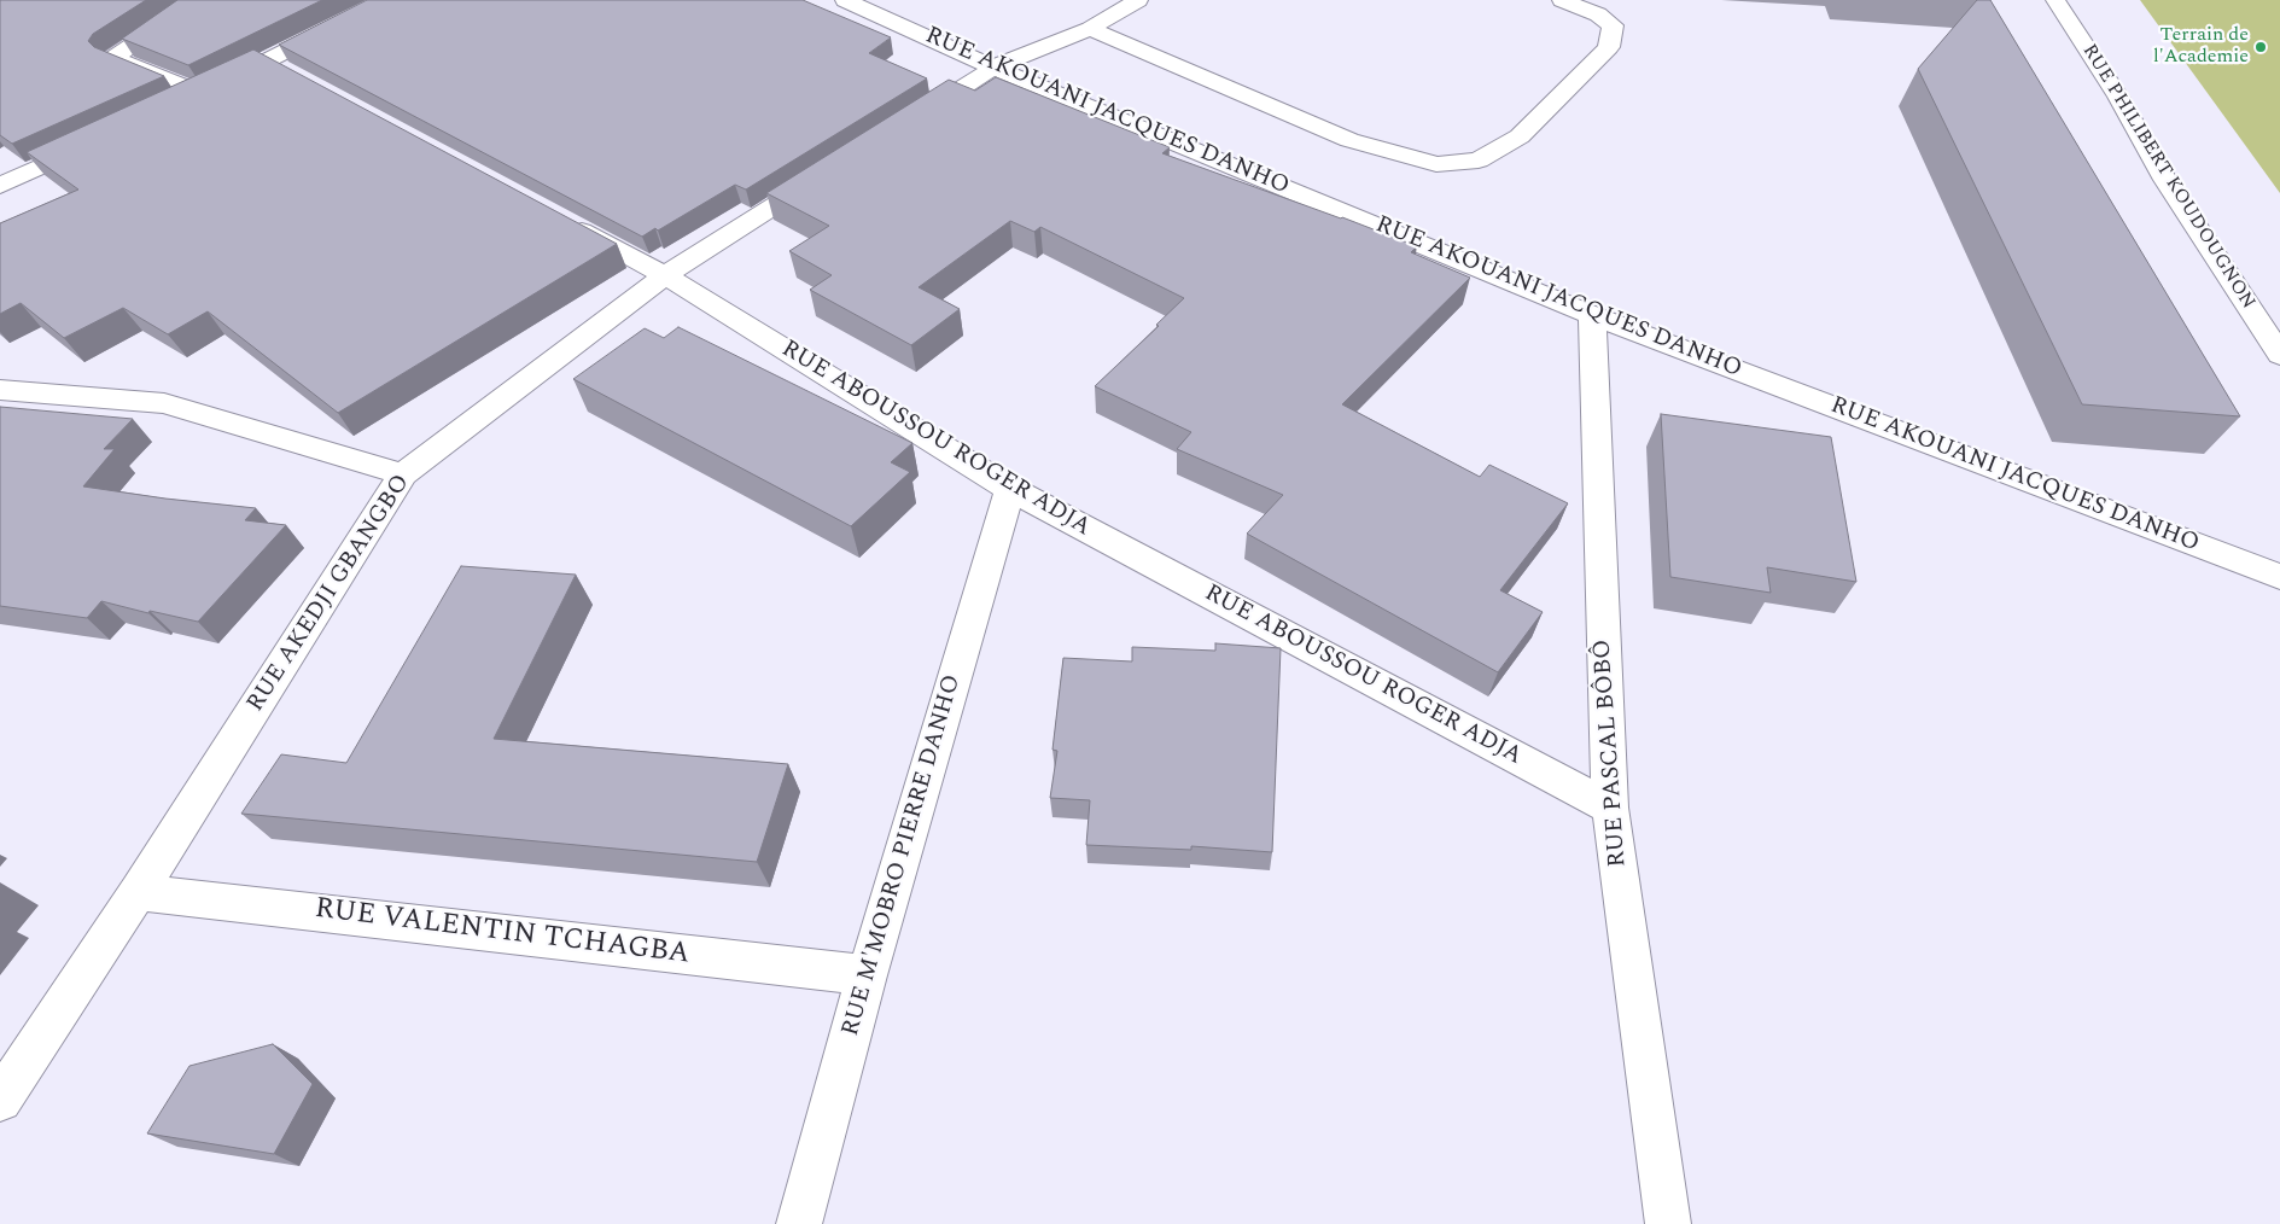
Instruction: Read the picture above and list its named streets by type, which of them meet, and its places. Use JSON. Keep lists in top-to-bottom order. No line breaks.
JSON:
{"streets":{"street":["RUE AKOUANI JACQUES DANHO","RUE PHILIBERT KOUDOUGNON","RUE ABOUSSOU ROGER ADJA","RUE AKEDJI GBANGBO","RUE PASCAL BÔBÔ","RUE M'MOBRO PIERRE DANHO","RUE VALENTIN TCHAGBA"]},"crossings":[["RUE AKOUANI JACQUES DANHO","RUE PASCAL BÔBÔ"],["RUE ABOUSSOU ROGER ADJA","RUE AKEDJI GBANGBO"],["RUE ABOUSSOU ROGER ADJA","RUE PASCAL BÔBÔ"],["RUE ABOUSSOU ROGER ADJA","RUE M'MOBRO PIERRE DANHO"],["RUE AKEDJI GBANGBO","RUE VALENTIN TCHAGBA"],["RUE M'MOBRO PIERRE DANHO","RUE VALENTIN TCHAGBA"]],"places":["Terrain de l'Academie"]}
